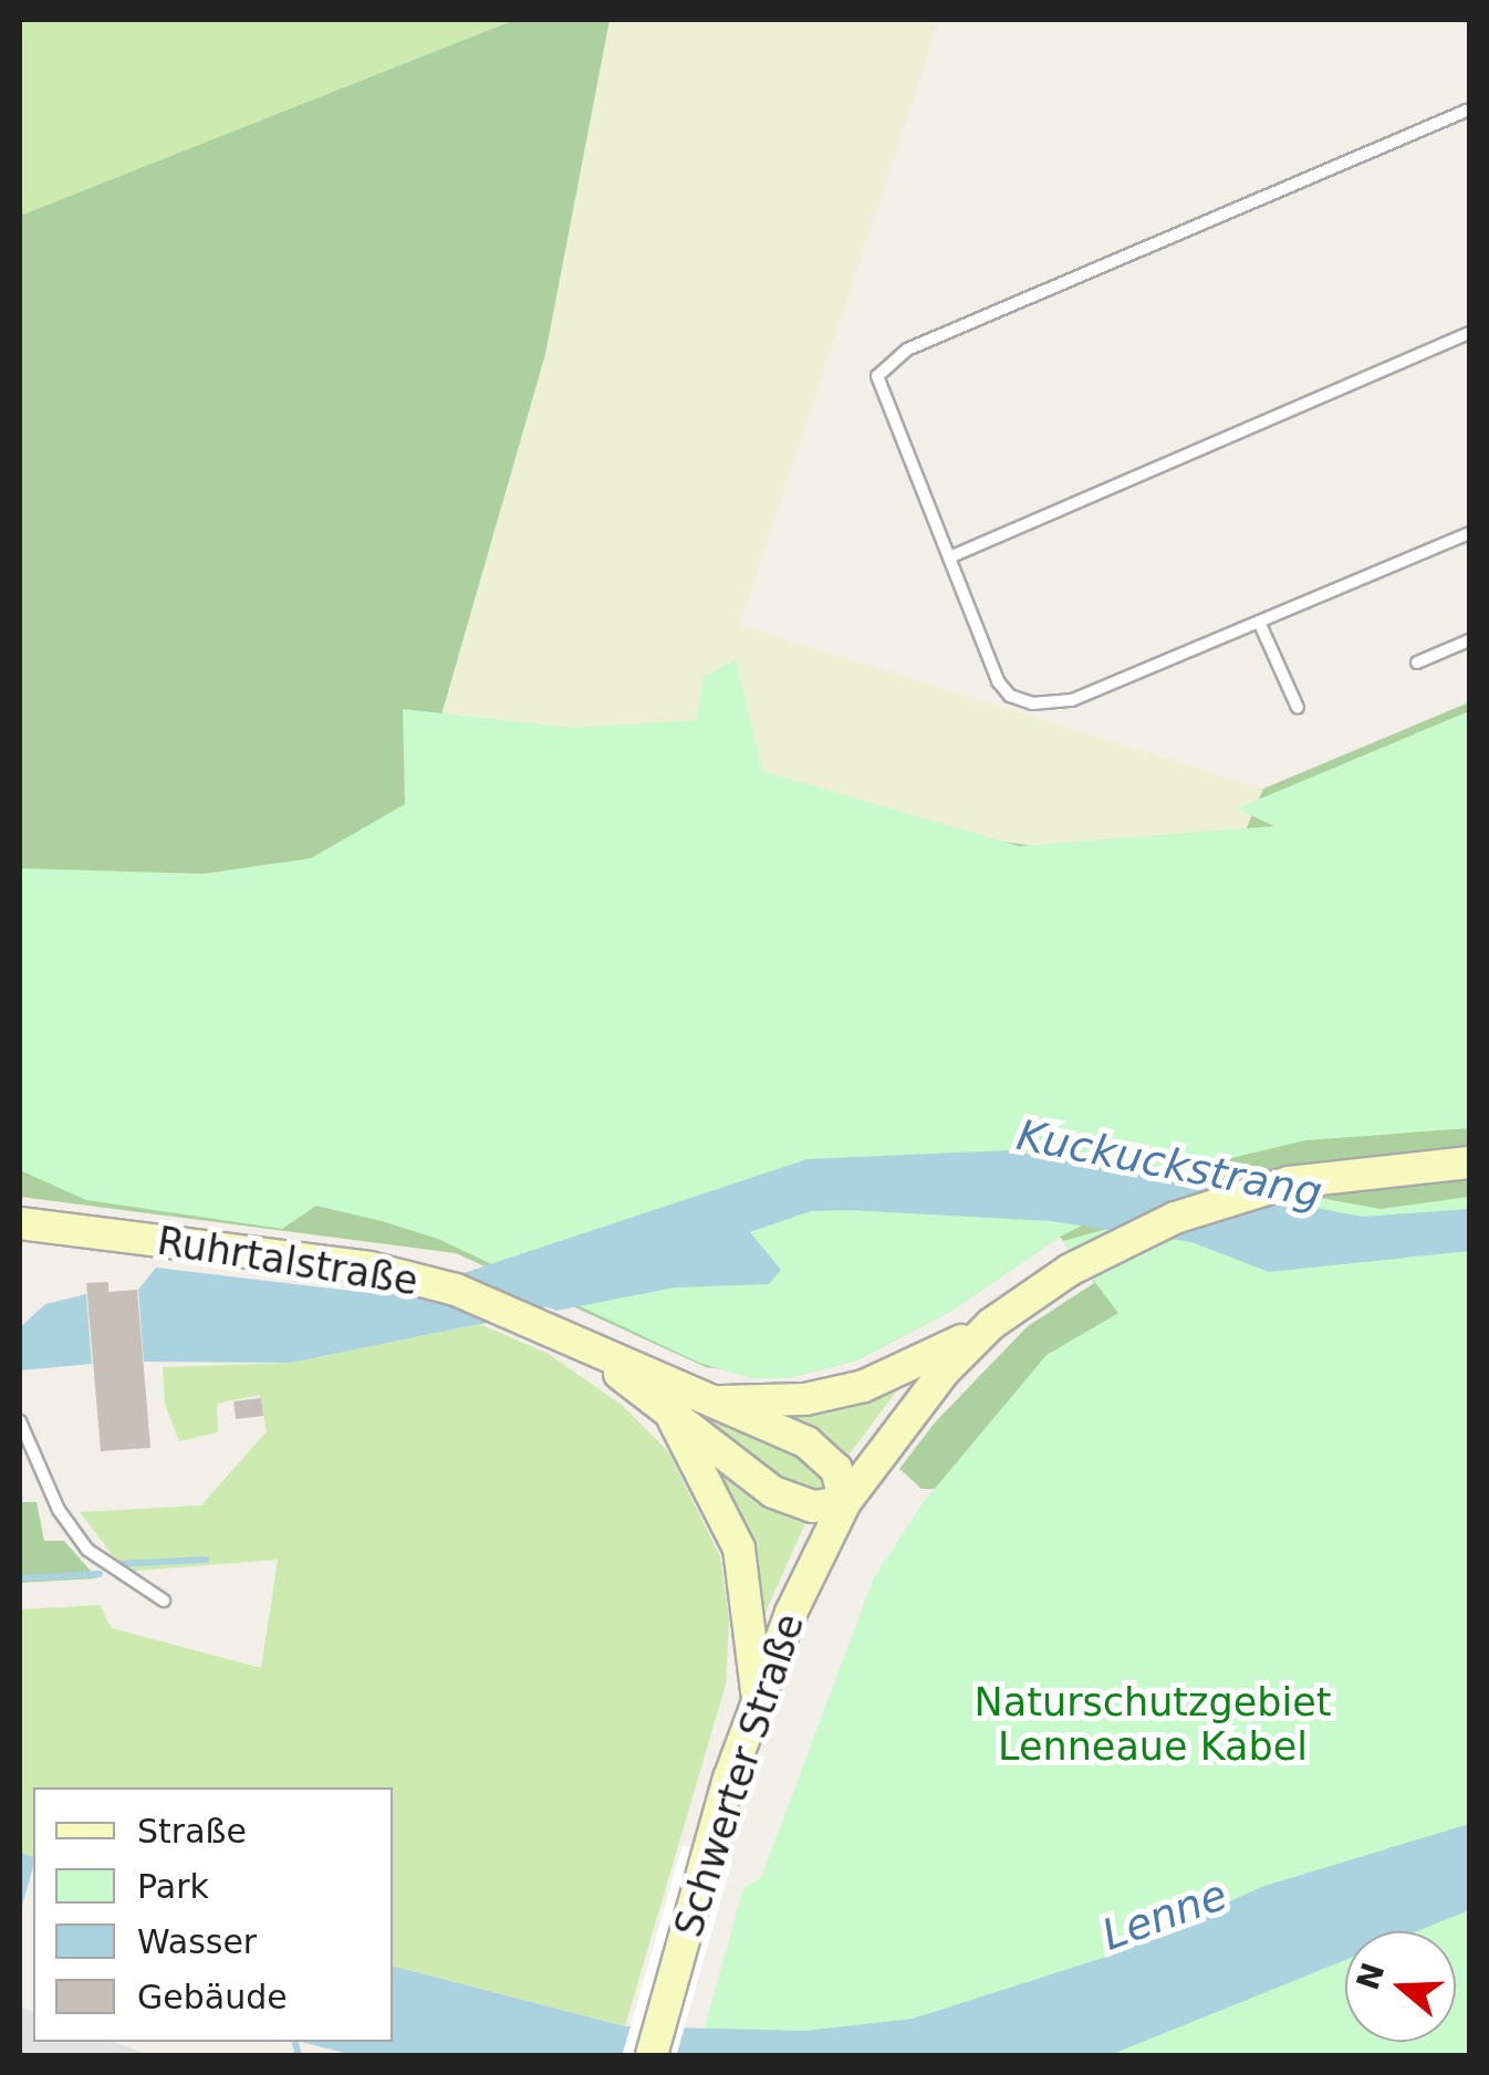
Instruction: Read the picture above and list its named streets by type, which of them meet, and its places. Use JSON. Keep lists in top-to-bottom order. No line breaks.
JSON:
{"streets":{"main road":["Ruhrtalstraße","Schwerter Straße"]},"crossings":[["Ruhrtalstraße","Schwerter Straße"]],"water":["Kuckuckstrang","Lenne"],"parks":["Naturschutzgebiet Lenneaue Kabel"],"legend":["Straße","Park","Wasser","Gebäude"],"north":"left"}
